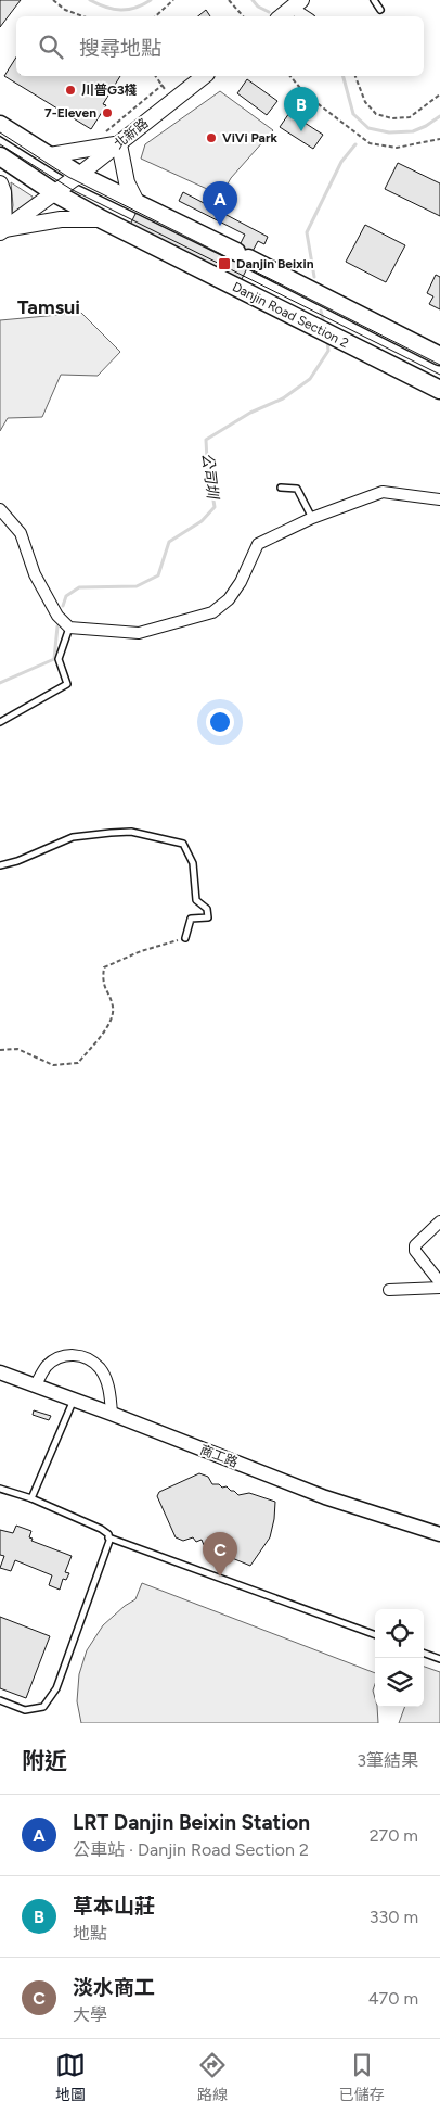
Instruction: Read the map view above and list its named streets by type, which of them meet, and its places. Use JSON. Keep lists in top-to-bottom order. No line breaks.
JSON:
{"streets":{"main road":["北新路","Danjin Road Section 2"],"street":["商工路"]},"crossings":[["北新路","Danjin Road Section 2"]],"districts":["Tamsui"],"water":["公司圳"],"places":{"other":["川普G3棧","7-Eleven","ViVi Park"],"transit":["Danjin Beixin"]},"page":{"search":"搜尋地點","pins":["B","A","C"],"heading":["附近","3筆結果"],"list":[{"mark":"A","name":"LRT Danjin Beixin Station","note":"公車站 · Danjin Road Section 2","value":"270 m"},{"mark":"B","name":"草本山莊","note":"地點","value":"330 m"},{"mark":"C","name":"淡水商工","note":"大學","value":"470 m"}],"nav":["地圖","路線","已儲存"]}}
